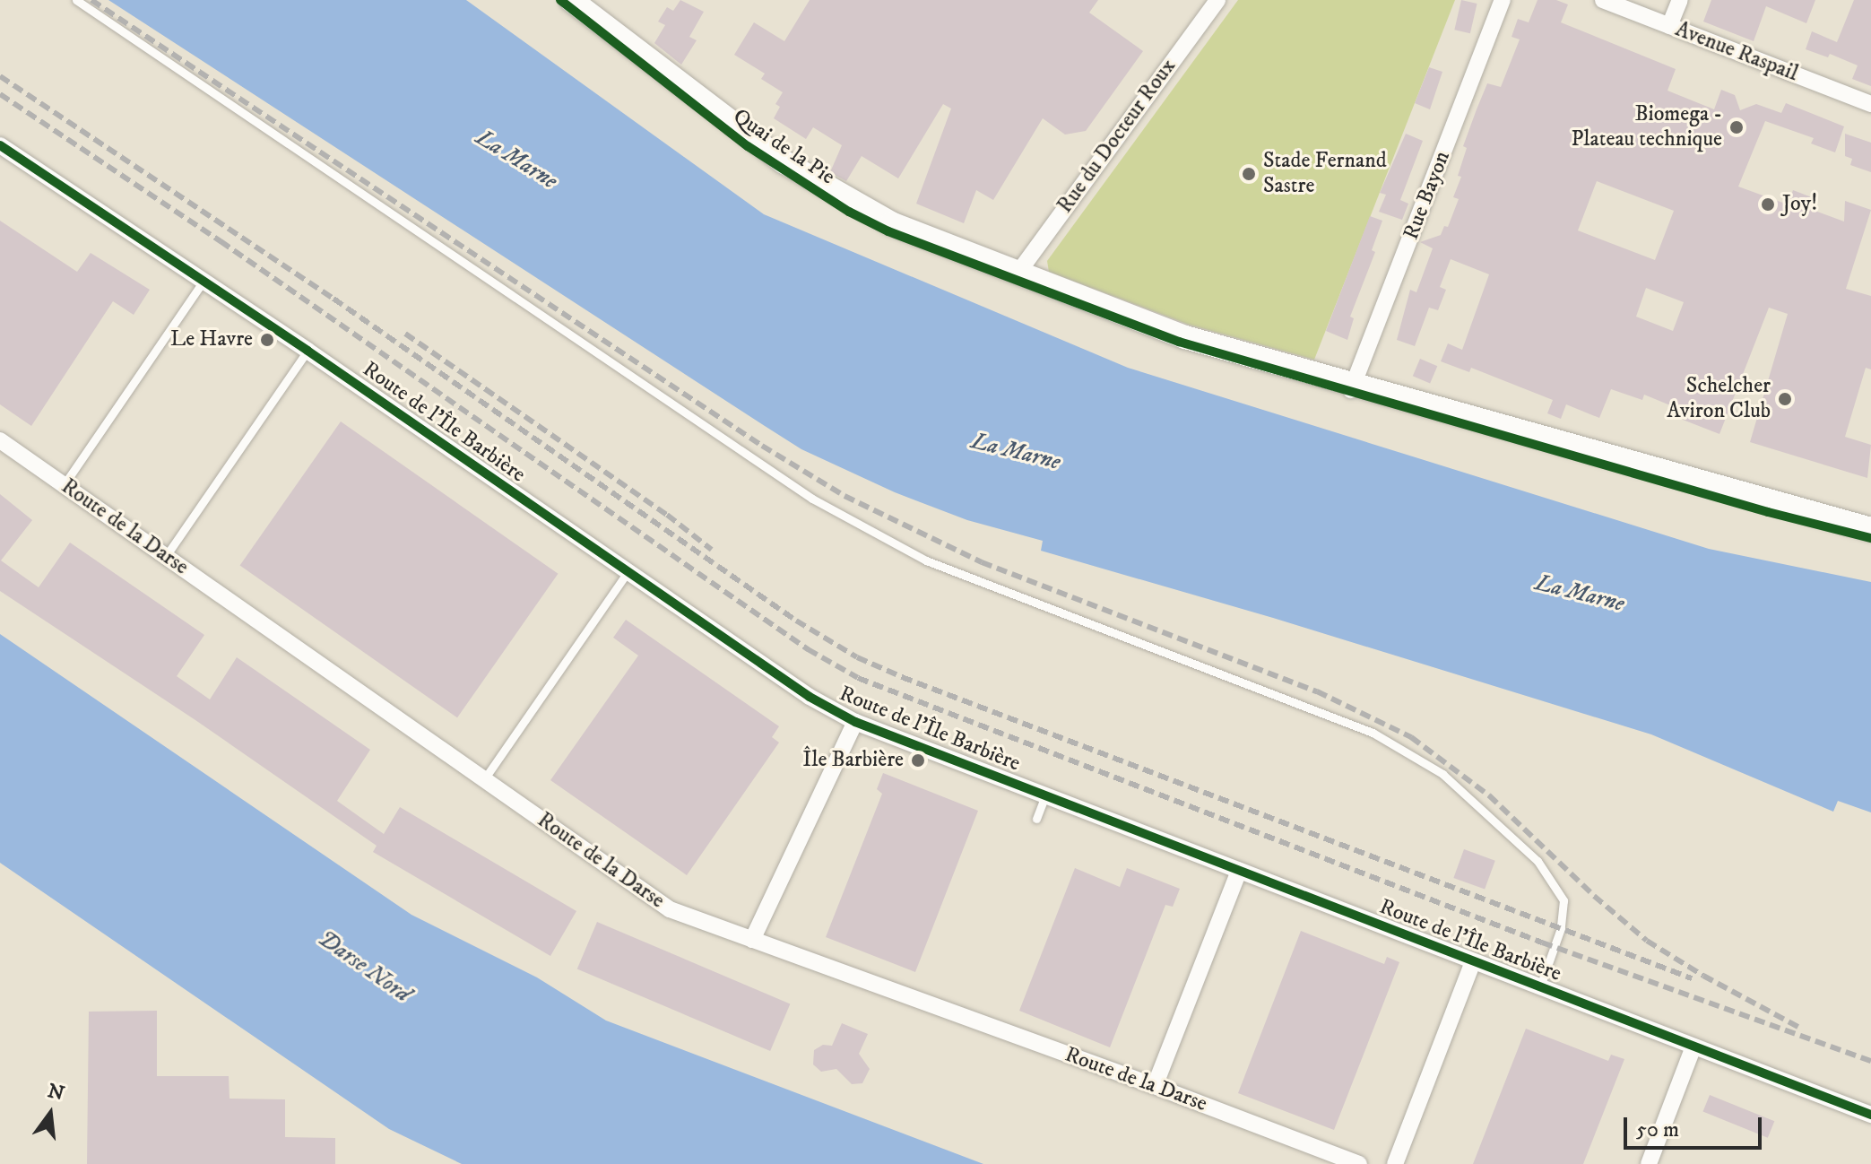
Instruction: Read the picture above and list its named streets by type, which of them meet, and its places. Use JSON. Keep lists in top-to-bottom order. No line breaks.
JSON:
{"streets":{"street":["Avenue Raspail","Rue du Docteur Roux","Quai de la Pie","Rue Bayon","Route de l'Île Barbière","Route de la Darse"]},"crossings":[["Rue du Docteur Roux","Quai de la Pie"],["Quai de la Pie","Rue Bayon"]],"water":["La Marne","Darse Nord"],"places":["Biomega - Plateau technique","Stade Fernand Sastre","Joy!","Le Havre","Schelcher Aviron Club","Île Barbière"],"scale_bar":"50 m","north":"top"}
